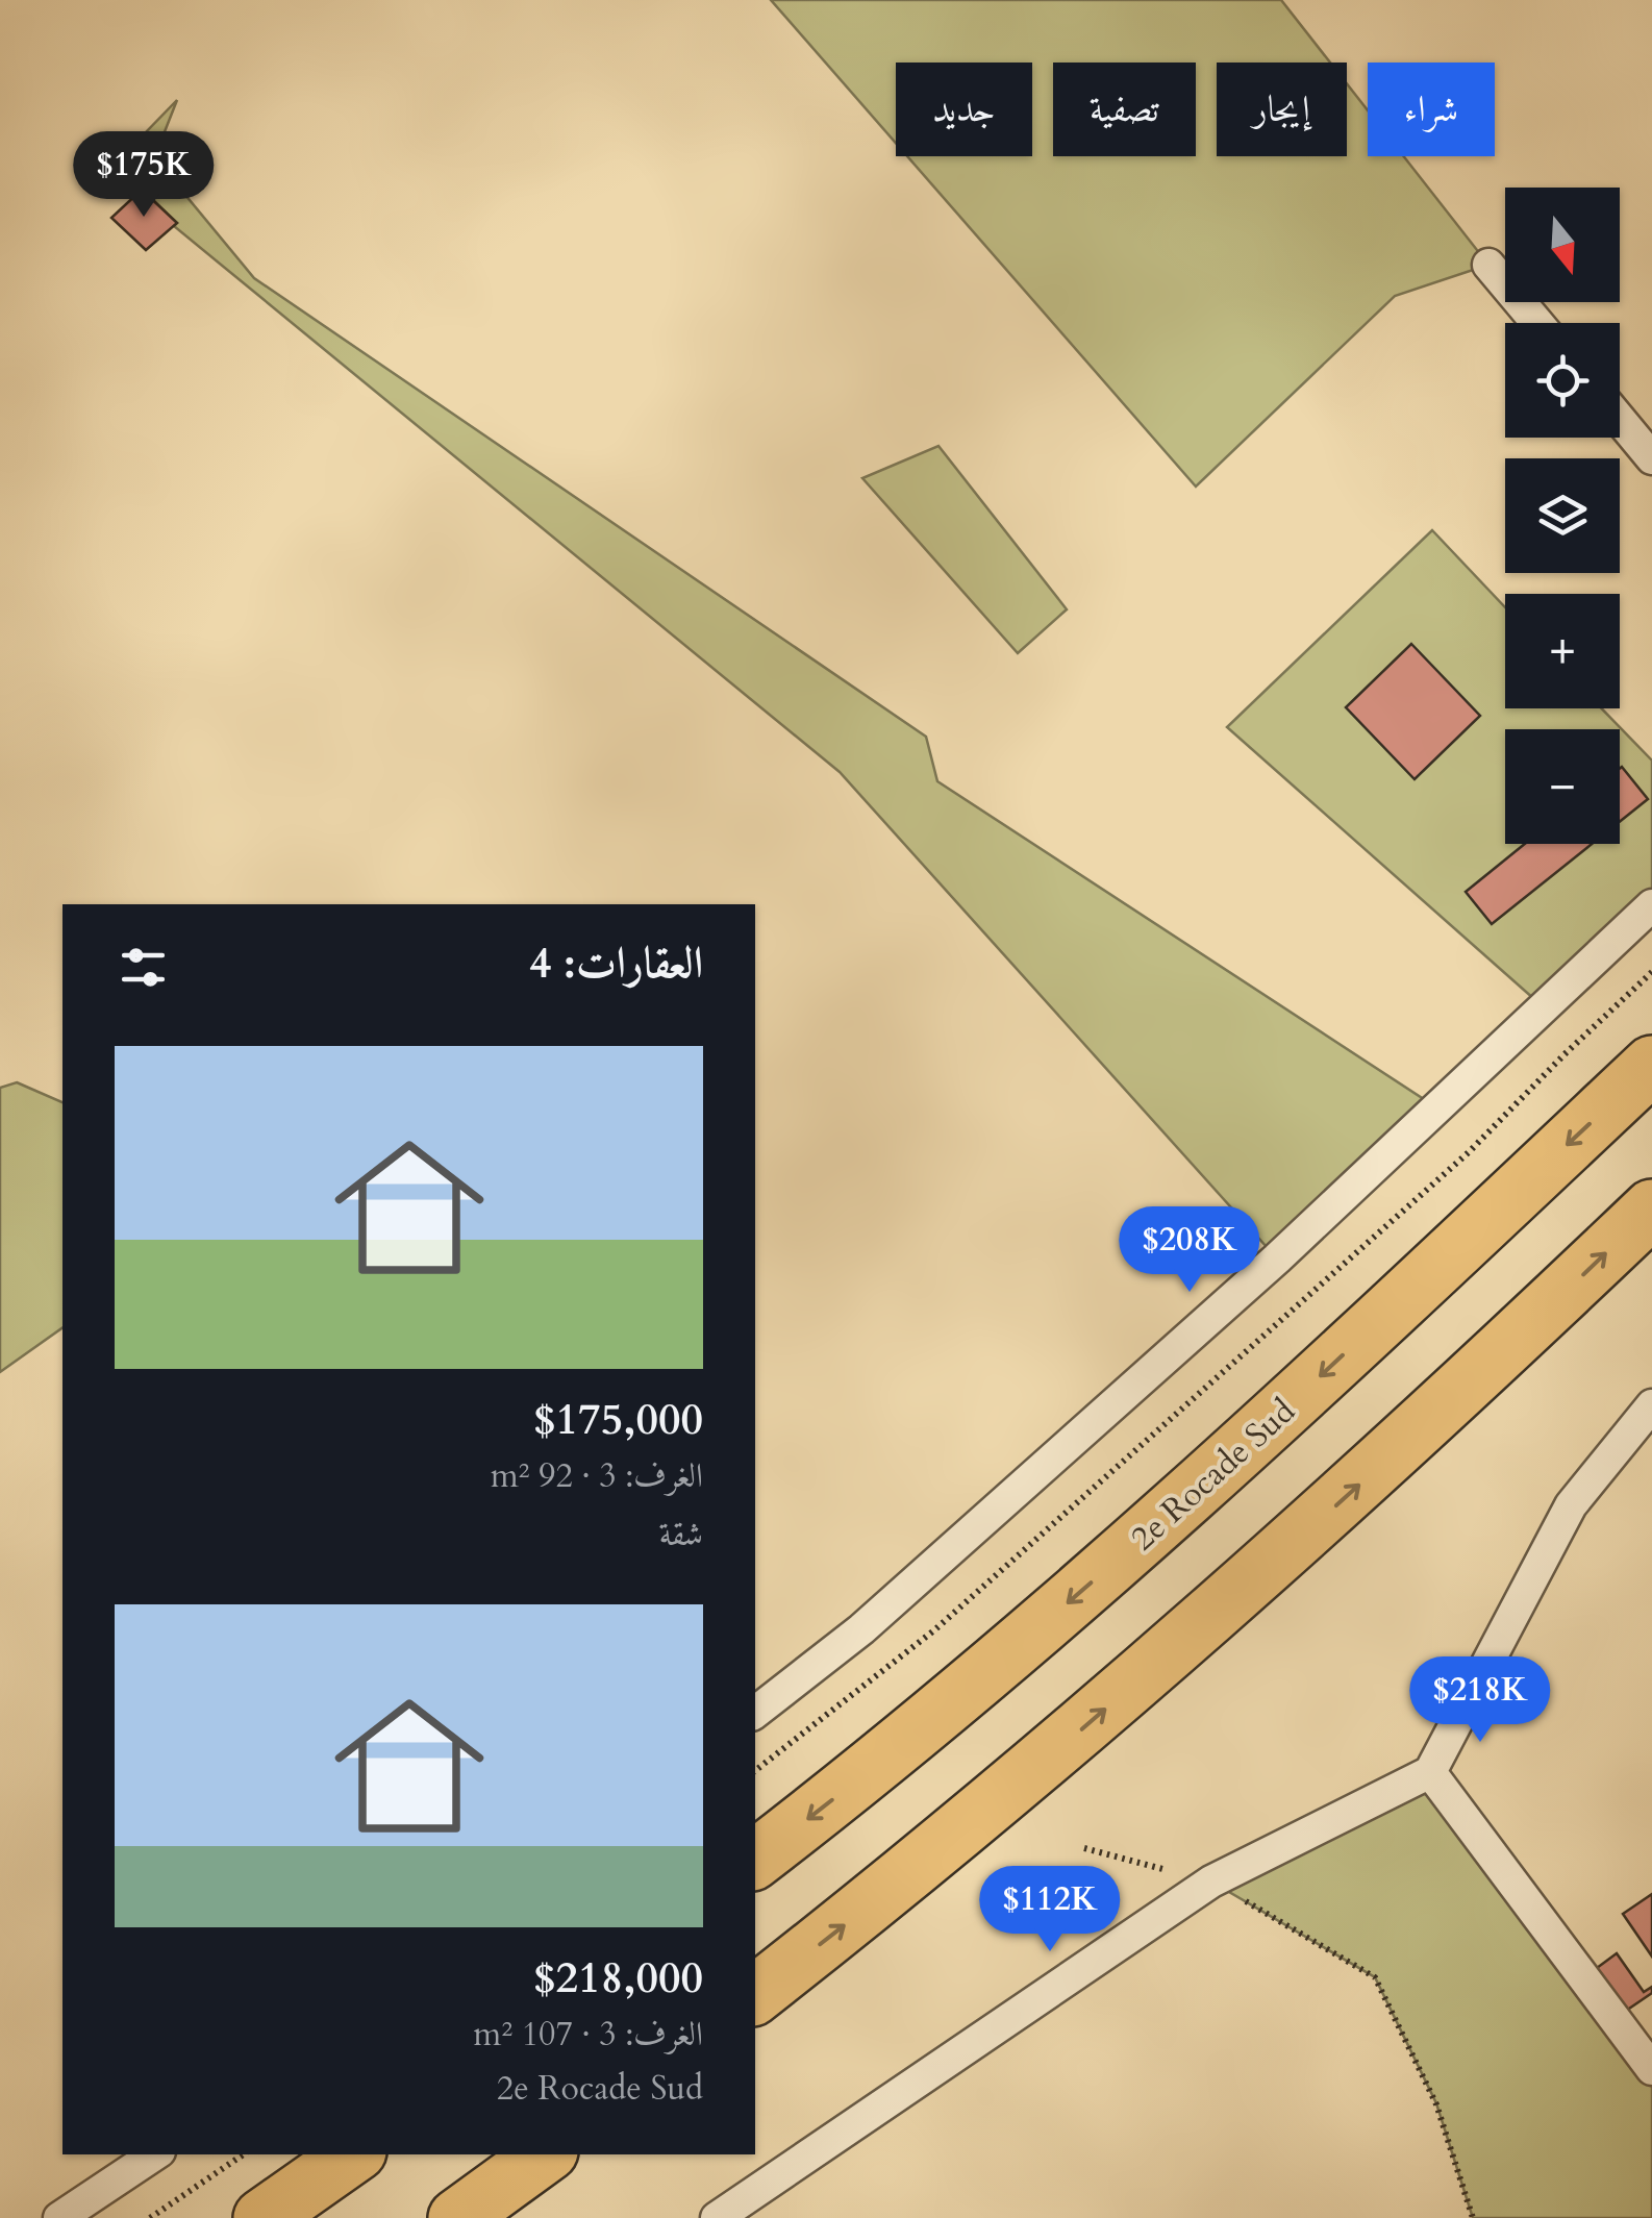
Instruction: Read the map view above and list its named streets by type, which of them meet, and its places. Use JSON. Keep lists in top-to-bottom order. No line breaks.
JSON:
{"streets":{"highway":["2e Rocade Sud"]},"north":"bottom","page":{"chip":["شراء","إيجار","تصفية","جديد"],"price":["$175K","$208K","$218K","$112K"],"map_buttons":["+","−"],"heading":"العقارات: 4","list":[{"name":"$175,000","note":"الغرف: 3 · 92 m² · شقة"},{"name":"$218,000","note":"الغرف: 3 · 107 m² · 2e Rocade Sud"}]}}
